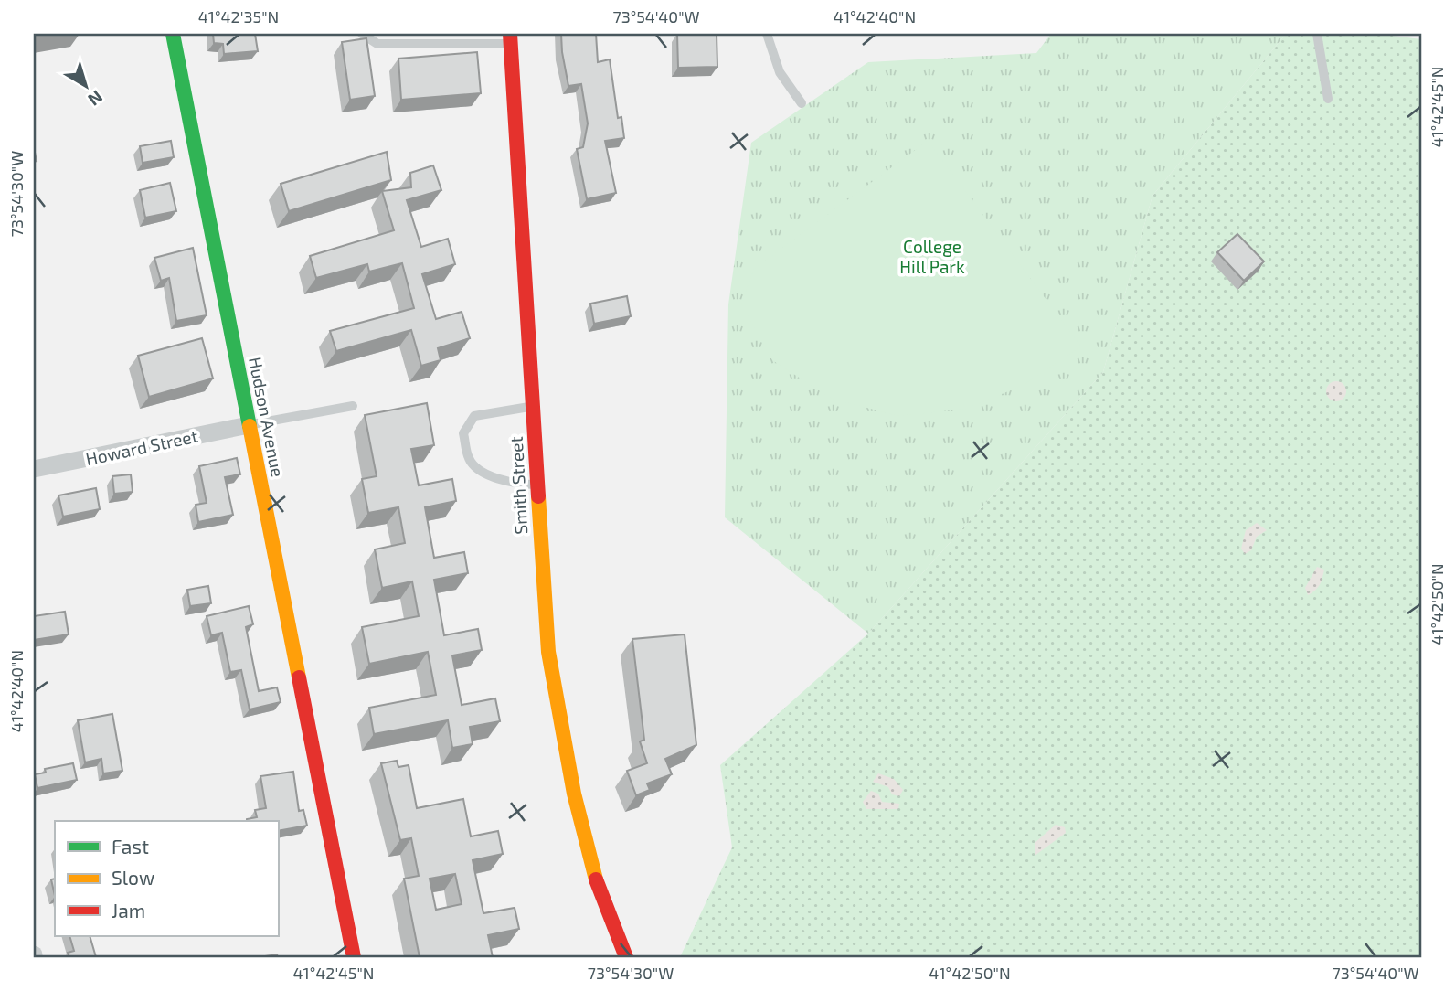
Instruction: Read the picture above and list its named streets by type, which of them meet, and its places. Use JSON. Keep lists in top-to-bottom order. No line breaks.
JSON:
{"streets":{"street":["Hudson Avenue","Howard Street","Smith Street"]},"crossings":[["Hudson Avenue","Howard Street"]],"parks":["College Hill Park"],"legend":["Fast","Slow","Jam"],"north":"bottom right","coordinates":["41°42'35\"N","73°54'40\"W","41°42'40\"N","41°42'45\"N","73°54'30\"W","41°42'50\"N"]}
